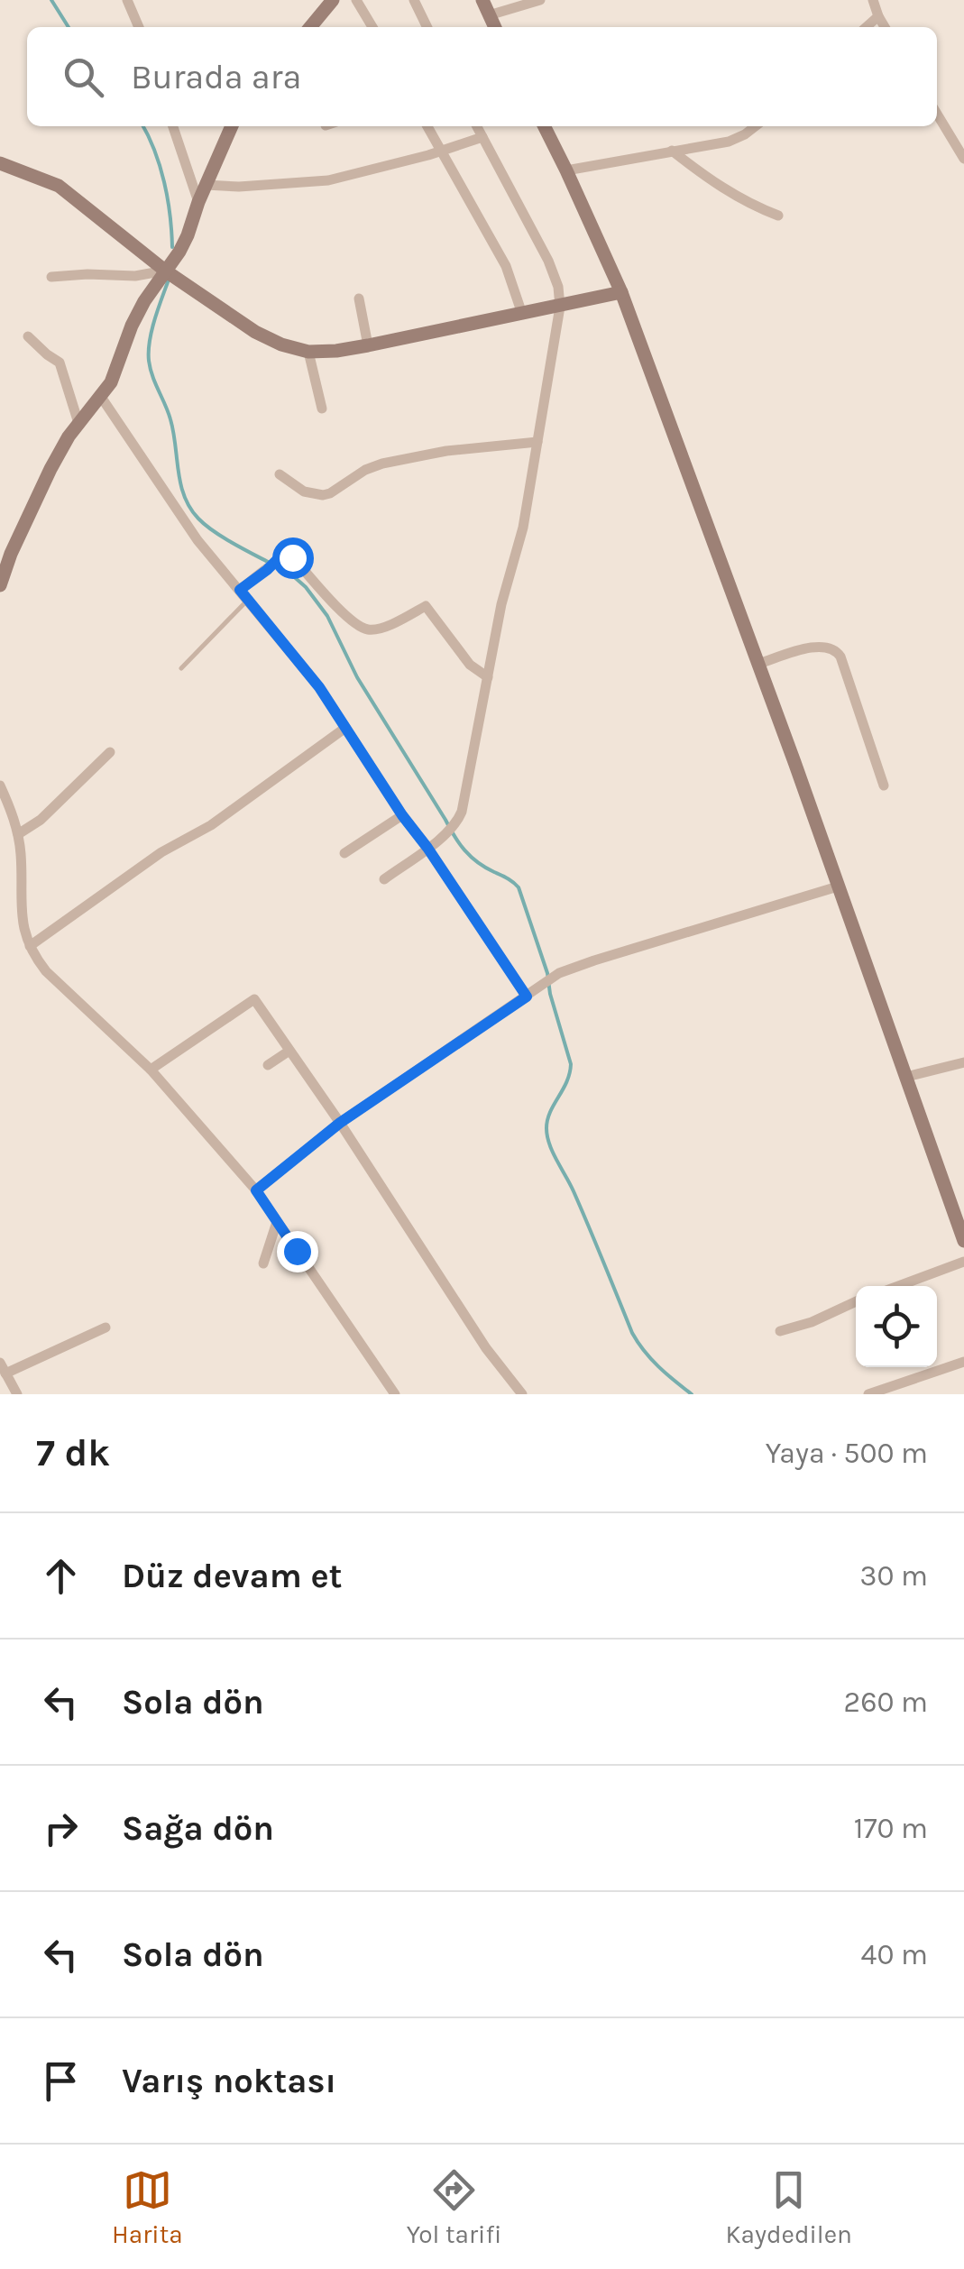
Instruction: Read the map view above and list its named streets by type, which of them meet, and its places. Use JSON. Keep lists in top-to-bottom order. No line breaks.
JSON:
{"page":{"search":"Burada ara","heading":["7 dk","Yaya · 500 m"],"list":[["Düz devam et","30 m"],["Sola dön","260 m"],["Sağa dön","170 m"],["Sola dön","40 m"],"Varış noktası"],"nav":["Harita","Yol tarifi","Kaydedilen"]}}
